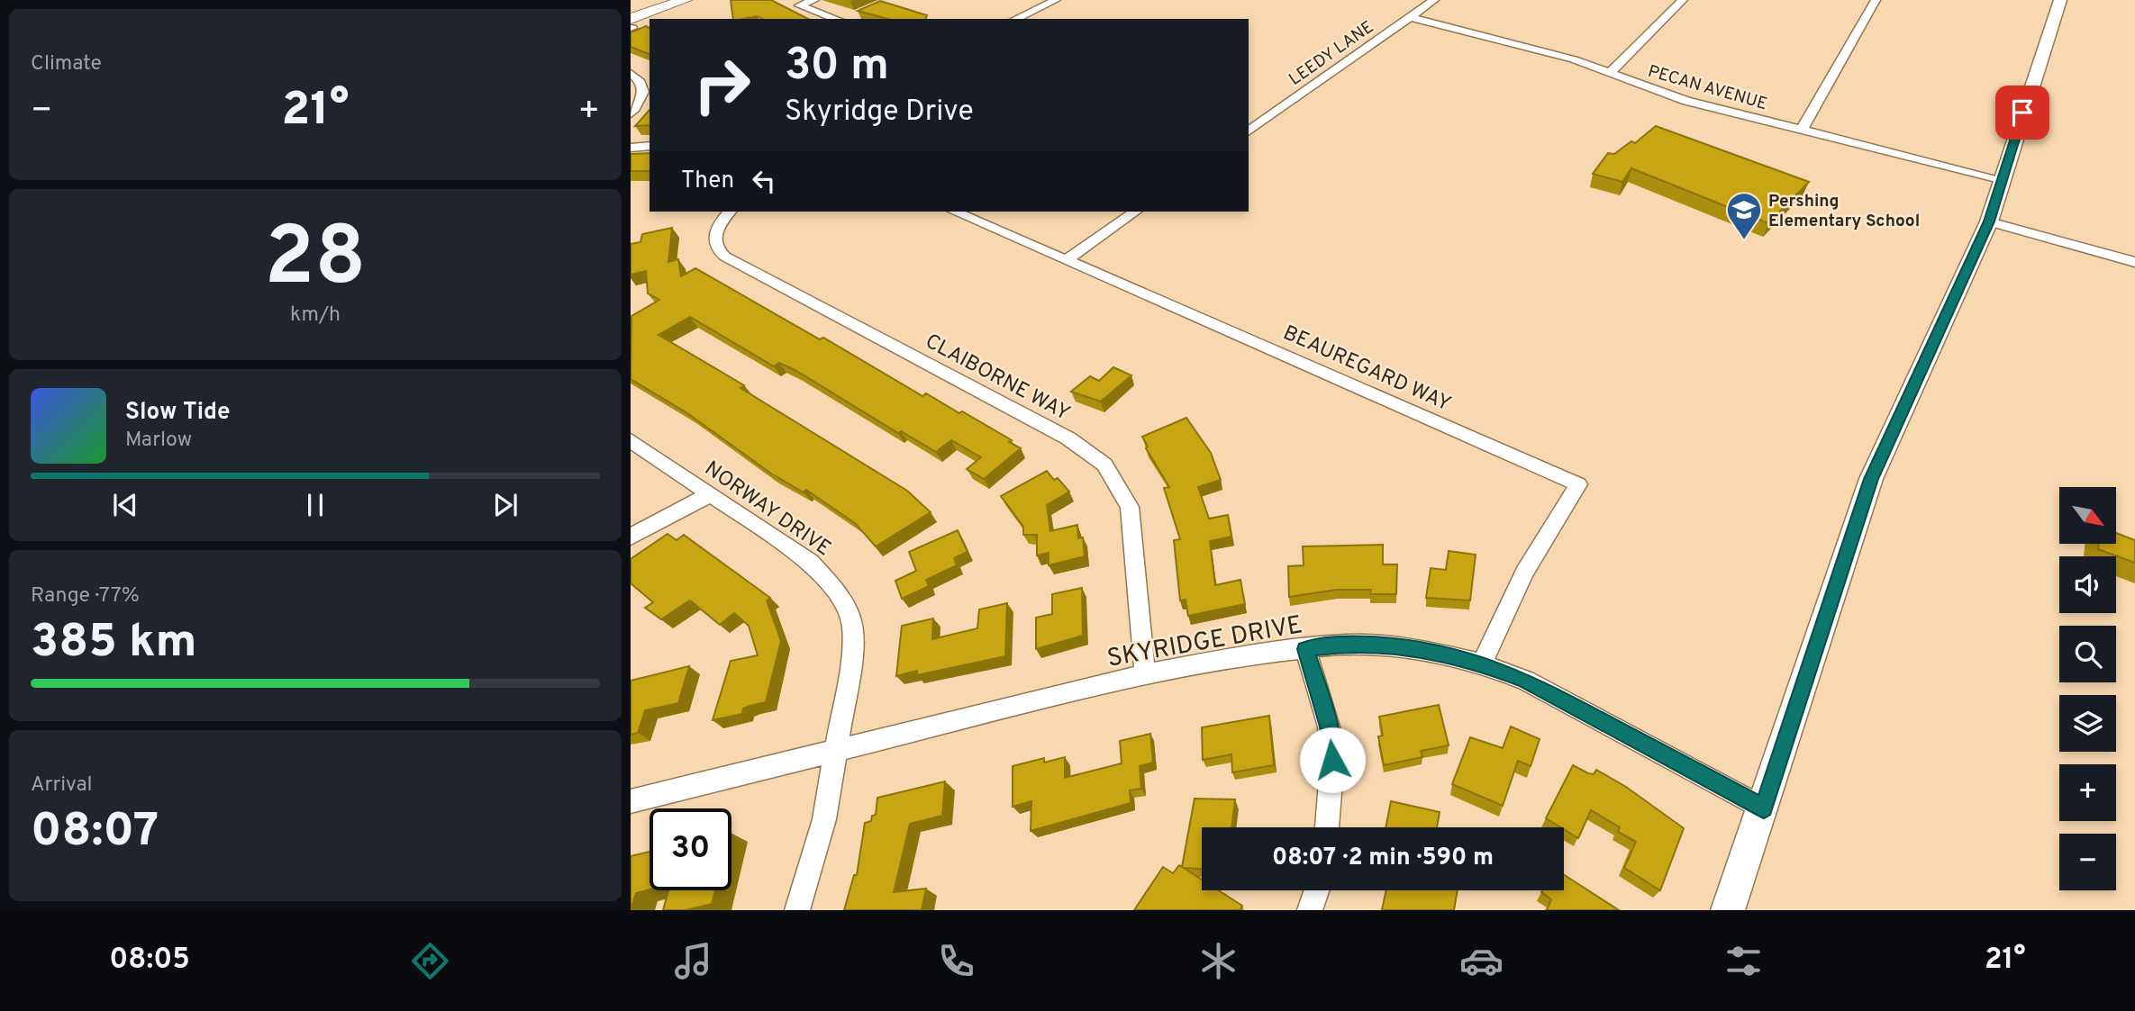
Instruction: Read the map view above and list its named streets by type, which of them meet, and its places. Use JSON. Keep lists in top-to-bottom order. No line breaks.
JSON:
{"streets":{"street":["LEEDY LANE","PECAN AVENUE","BEAUREGARD WAY","CLAIBORNE WAY","NORWAY DRIVE","SKYRIDGE DRIVE"]},"crossings":[["LEEDY LANE","PECAN AVENUE"],["BEAUREGARD WAY","SKYRIDGE DRIVE"],["CLAIBORNE WAY","SKYRIDGE DRIVE"],["NORWAY DRIVE","SKYRIDGE DRIVE"]],"places":{"school or university":["Pershing Elementary School"]},"north":"bottom right","page":{"tile":["Climate",["28","km/h"],["Range · 77%","385 km"],["Arrival","08:07"]],"turn":["30 m","Skyridge Drive"],"heat":["−","21°","+"],"then":"Then","song":["Slow Tide","Marlow"],"map_buttons":["+","−"],"limit":"30","trip":"08:07 · 2 min · 590 m","tabs":["08:05","21°"]}}
